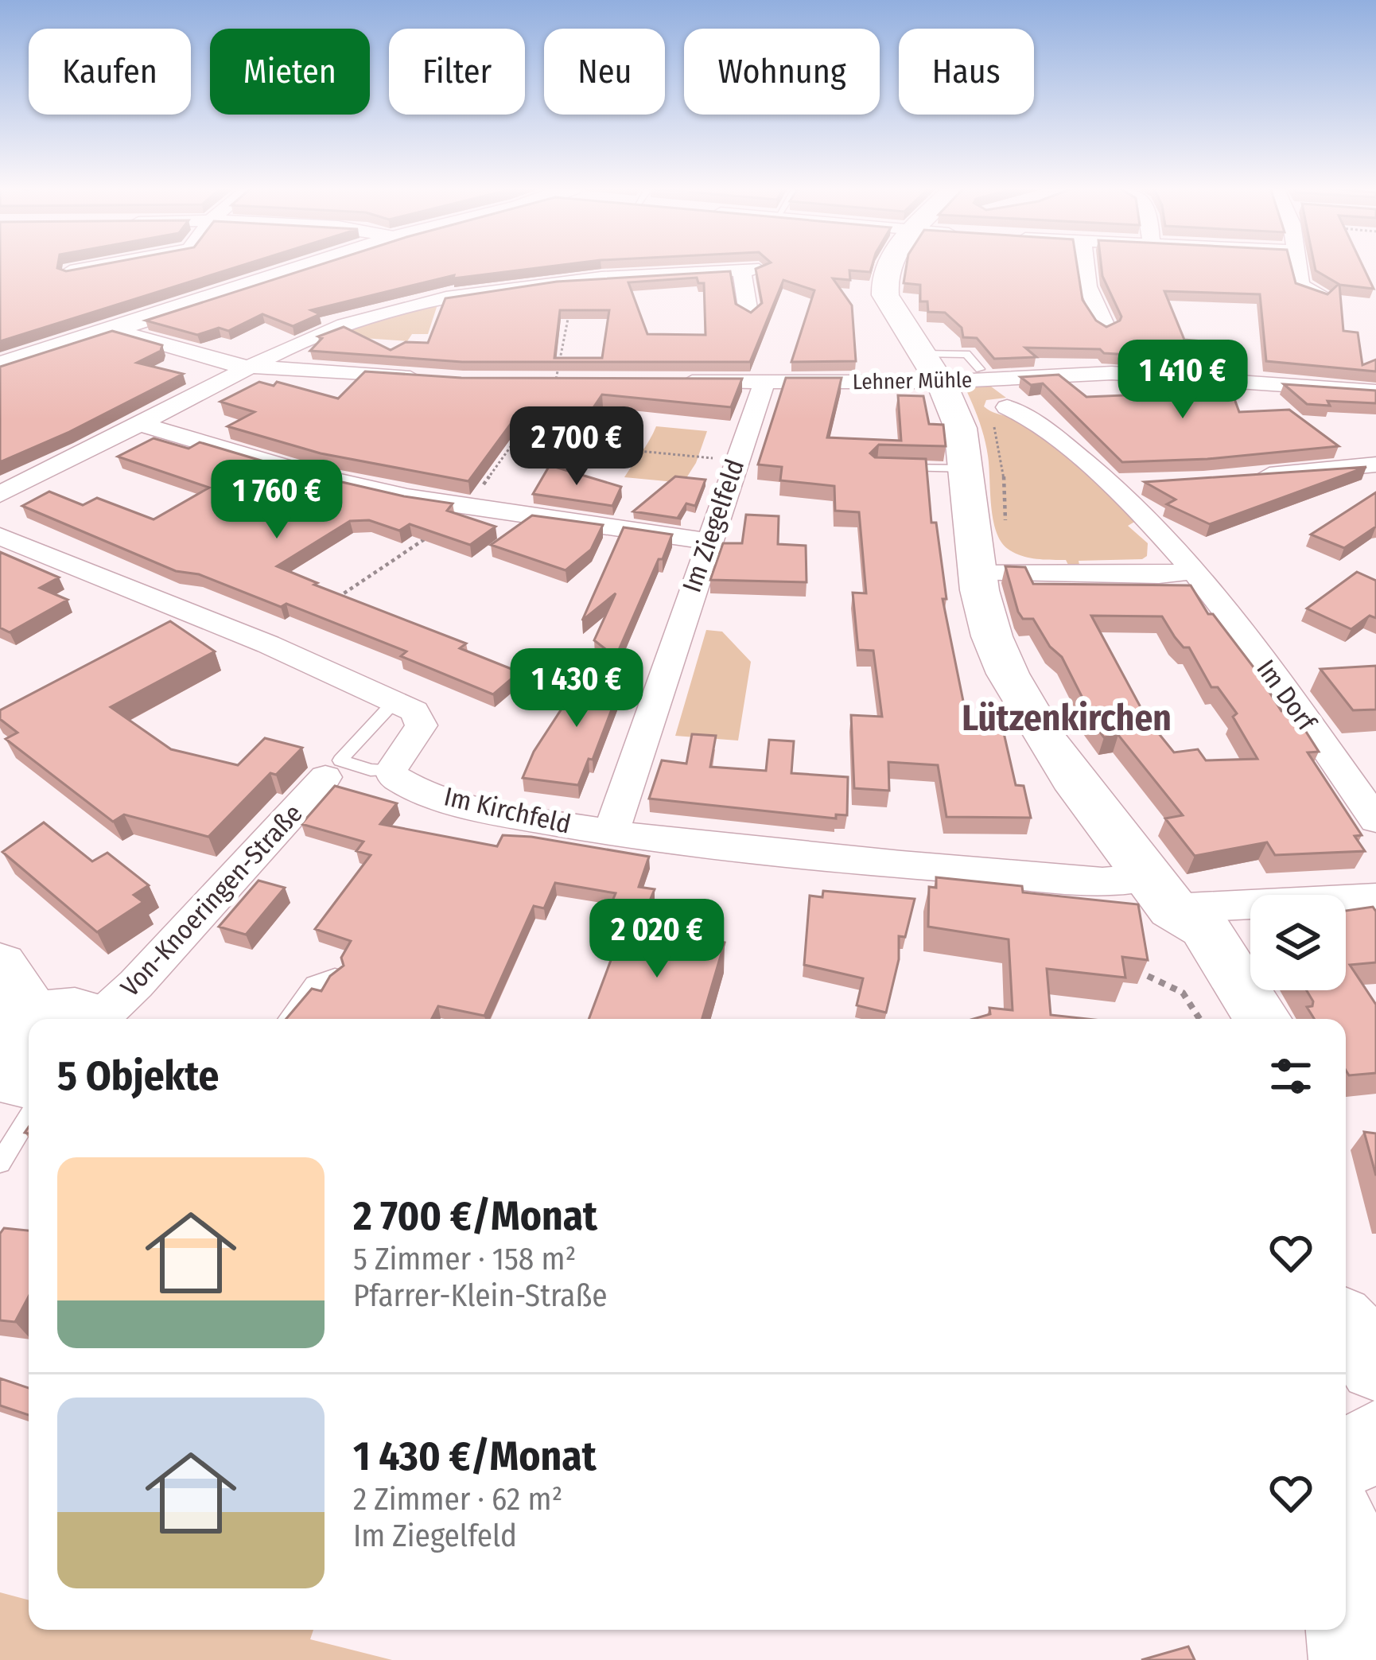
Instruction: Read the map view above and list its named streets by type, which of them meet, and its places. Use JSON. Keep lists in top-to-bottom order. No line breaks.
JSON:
{"streets":{"street":["Lehner Mühle","Im Ziegelfeld","Im Dorf","Im Kirchfeld","Von-Knoeringen-Straße"]},"crossings":[["Lehner Mühle","Im Ziegelfeld"],["Im Ziegelfeld","Im Kirchfeld"]],"districts":["Lützenkirchen"],"page":{"chip":["Kaufen","Mieten","Filter","Neu","Wohnung","Haus"],"price":["1 410 €","2 700 €","1 760 €","1 430 €","2 020 €"],"heading":"5 Objekte","list":[{"name":"2 700 €/Monat","note":"5 Zimmer · 158 m² · Pfarrer-Klein-Straße"},{"name":"1 430 €/Monat","note":"2 Zimmer · 62 m² · Im Ziegelfeld"}]}}
